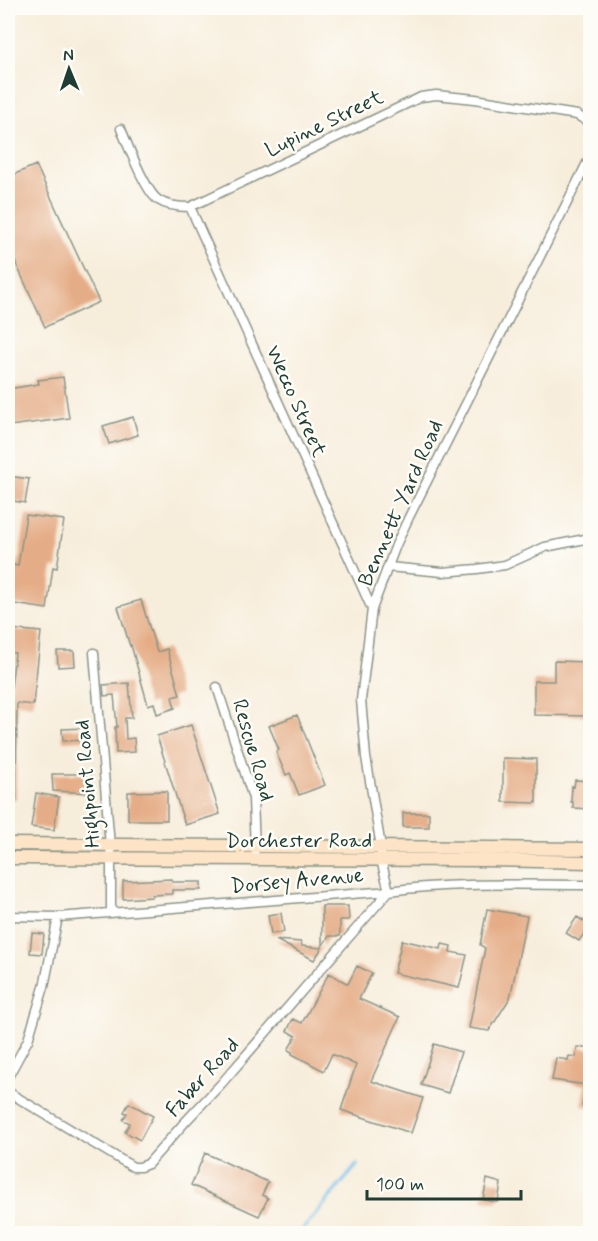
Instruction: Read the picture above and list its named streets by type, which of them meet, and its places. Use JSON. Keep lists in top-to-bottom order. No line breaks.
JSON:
{"streets":{"main road":["Dorchester Road"],"street":["Lupine Street","Wecco Street","Bennett Yard Road","Rescue Road","Highpoint Road","Dorsey Avenue","Faber Road"]},"crossings":[["Lupine Street","Wecco Street"],["Wecco Street","Bennett Yard Road"],["Bennett Yard Road","Dorchester Road"],["Bennett Yard Road","Dorsey Avenue"],["Bennett Yard Road","Faber Road"],["Rescue Road","Dorchester Road"],["Highpoint Road","Dorchester Road"],["Highpoint Road","Dorsey Avenue"],["Dorsey Avenue","Faber Road"]],"scale_bar":"100 m","north":"top"}
